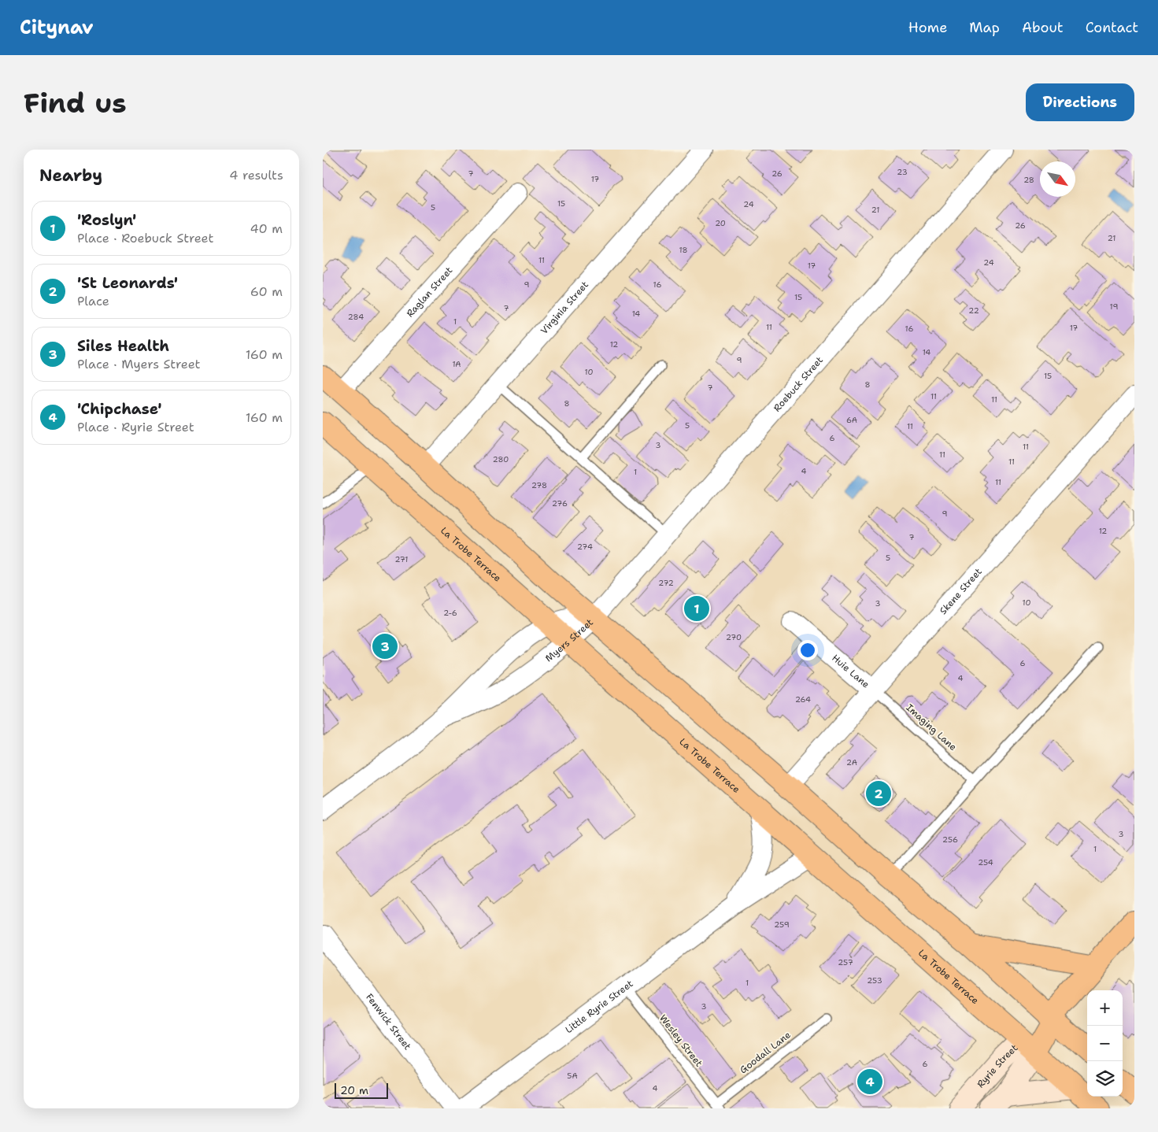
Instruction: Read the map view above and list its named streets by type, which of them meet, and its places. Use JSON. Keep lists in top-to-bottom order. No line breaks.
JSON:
{"streets":{"main road":["La Trobe Terrace","Ryrie Street"],"street":["Raglan Street","Virginia Street","Roebuck Street","Skene Street","Myers Street","Huie Lane","Little Ryrie Street","Fenwick Street"],"lane":["Imaging Lane","Wesley Street","Goodall Lane"]},"crossings":[["Roebuck Street","Myers Street"],["La Trobe Terrace","Myers Street"],["La Trobe Terrace","Little Ryrie Street"],["La Trobe Terrace","Ryrie Street"],["Skene Street","Huie Lane"],["Skene Street","Imaging Lane"],["Huie Lane","Imaging Lane"],["Little Ryrie Street","Wesley Street"],["Wesley Street","Goodall Lane"]],"house_numbers":["23","7","26","17","28","15","24","5","21","20","26","21","18","11","24","17","9","16","15","19","7","22","14","284","1","11","17","16","12","14","9","1A","10","15","8","7","11","11","8","6A","5","11","6","3","11","11","280","11","4","1","11","278","276","9","12","7","274","5","271","272","10","3","2-6","270","6","4","264","2A","3","256","1","254","259","257","253","1","3","6","5A","4"],"scale_bar":"20 m","north":"bottom right","page":{"header":"Citynav","nav":["Home","Map","About","Contact"],"buttons":"Directions","title":"Find us","heading":["Nearby","4 results"],"list":[{"mark":"1","name":"'Roslyn'","note":"Place · Roebuck Street","value":"40 m"},{"mark":"2","name":"'St Leonards'","note":"Place","value":"60 m"},{"mark":"3","name":"Siles Health","note":"Place · Myers Street","value":"160 m"},{"mark":"4","name":"'Chipchase'","note":"Place · Ryrie Street","value":"160 m"}],"pins":["1","3","2","4"],"map_buttons":["+","−"],"scale":"20 m"}}
